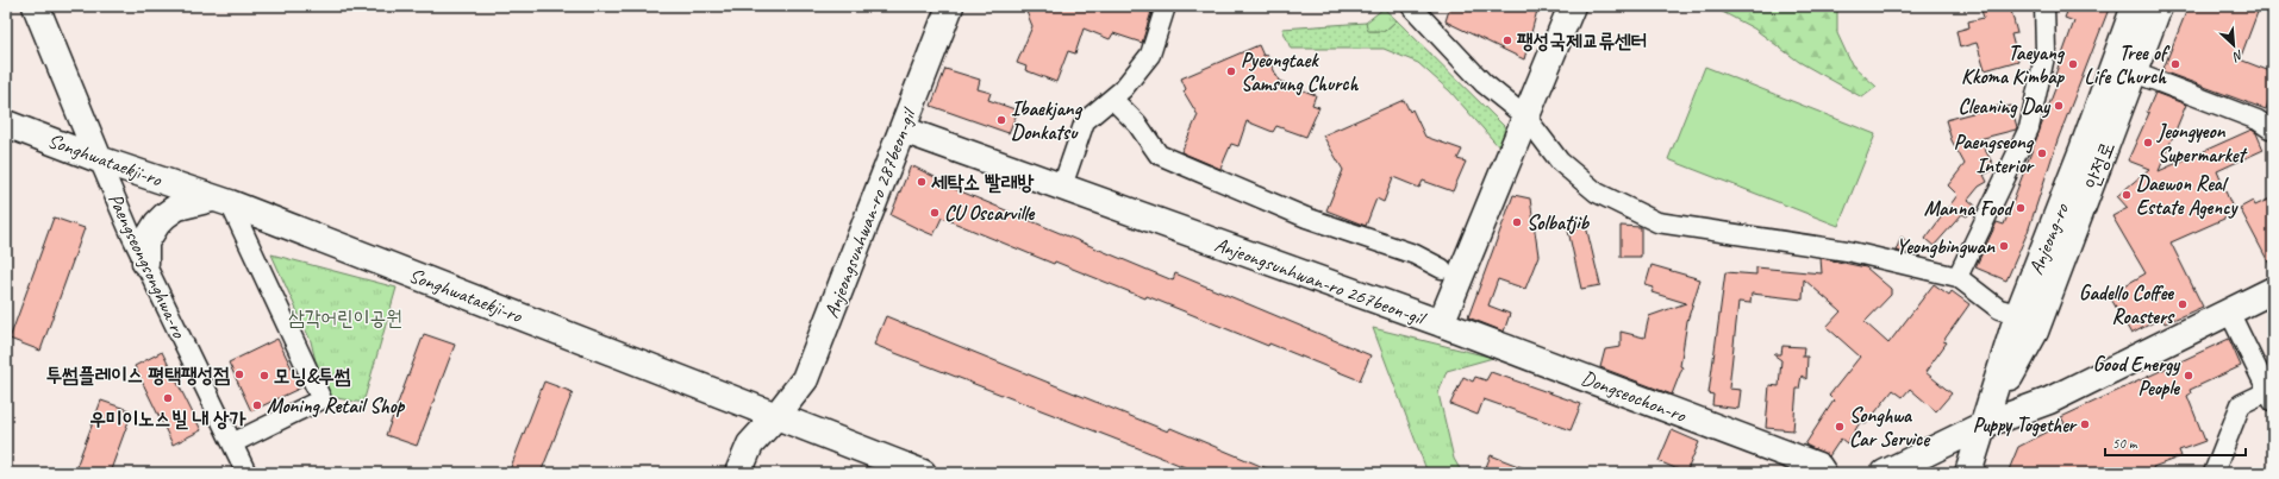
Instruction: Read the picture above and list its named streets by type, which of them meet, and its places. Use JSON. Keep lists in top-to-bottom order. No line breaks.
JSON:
{"streets":{"street":["Songhwataekji-ro","안정로","Anjeongsunhwan-ro 287beon-gil","Anjeong-ro","Paengseongsonghwa-ro","Anjeongsunhwan-ro 267beon-gil","Dongseochon-ro"]},"crossings":[["Songhwataekji-ro","Anjeongsunhwan-ro 287beon-gil"],["Songhwataekji-ro","Paengseongsonghwa-ro"],["안정로","Anjeong-ro"],["Anjeongsunhwan-ro 287beon-gil","Anjeongsunhwan-ro 267beon-gil"],["Anjeongsunhwan-ro 267beon-gil","Dongseochon-ro"]],"parks":["삼각어린이공원"],"places":["팽성국제교류센터","Taeyang Kkoma Kimbap","Tree of Life Church","Pyeongtaek Samsung Church","Cleaning Day","Ibaekjang Donkatsu","Jeongyeon Supermarket","Paengseong Interior","세탁소 빨래방","Daewon Real Estate Agency","Manna Food","CU Oscarville","Solbatjib","Yeongbingwan","Gadello Coffee Roasters","투썸플레이스 평택팽성점","모닝&투썸","Good Energy People","우미이노스빌 내 상가","Moning Retail Shop","Puppy Together","Songhwa Car Service"],"scale_bar":"50 m","north":"bottom right"}
